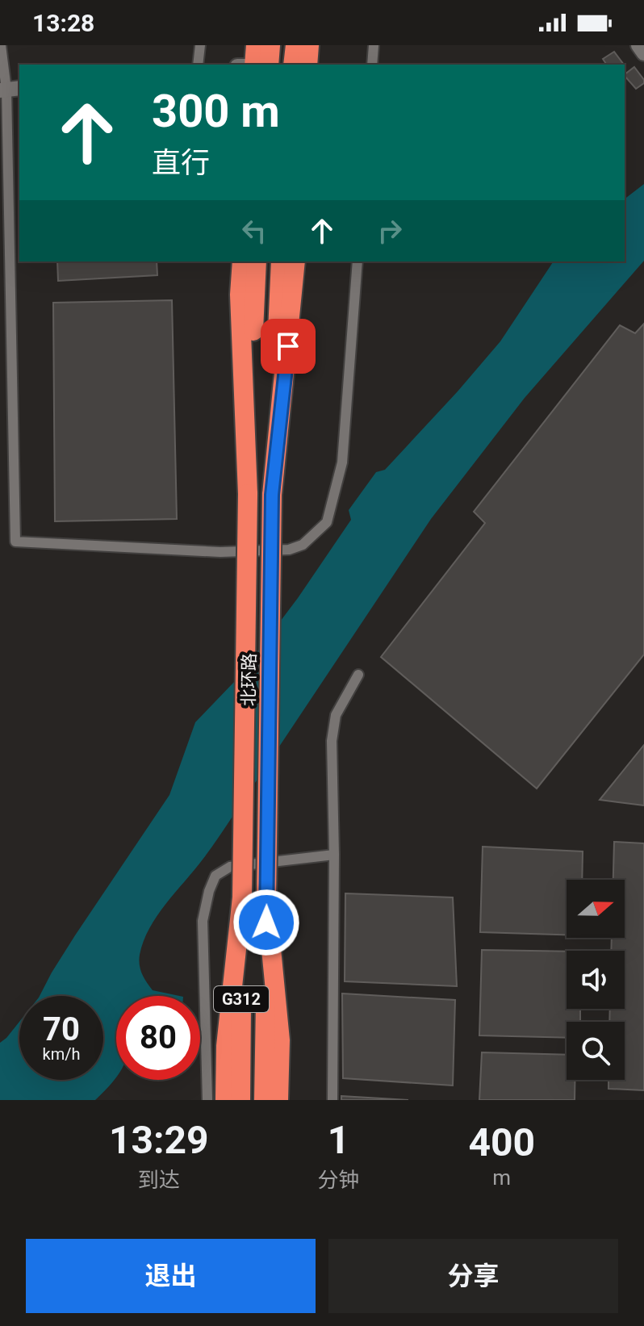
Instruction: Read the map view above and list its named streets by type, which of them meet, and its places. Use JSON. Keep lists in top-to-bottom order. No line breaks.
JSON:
{"streets":{"highway":["北环路","G312"]},"north":"right","page":{"status":"13:28","turn":["300 m","直行"],"speed":"70 km/h","limit":"80","eta":["13:29","到达","1","分钟","400","m"],"buttons":["退出","分享"]}}
